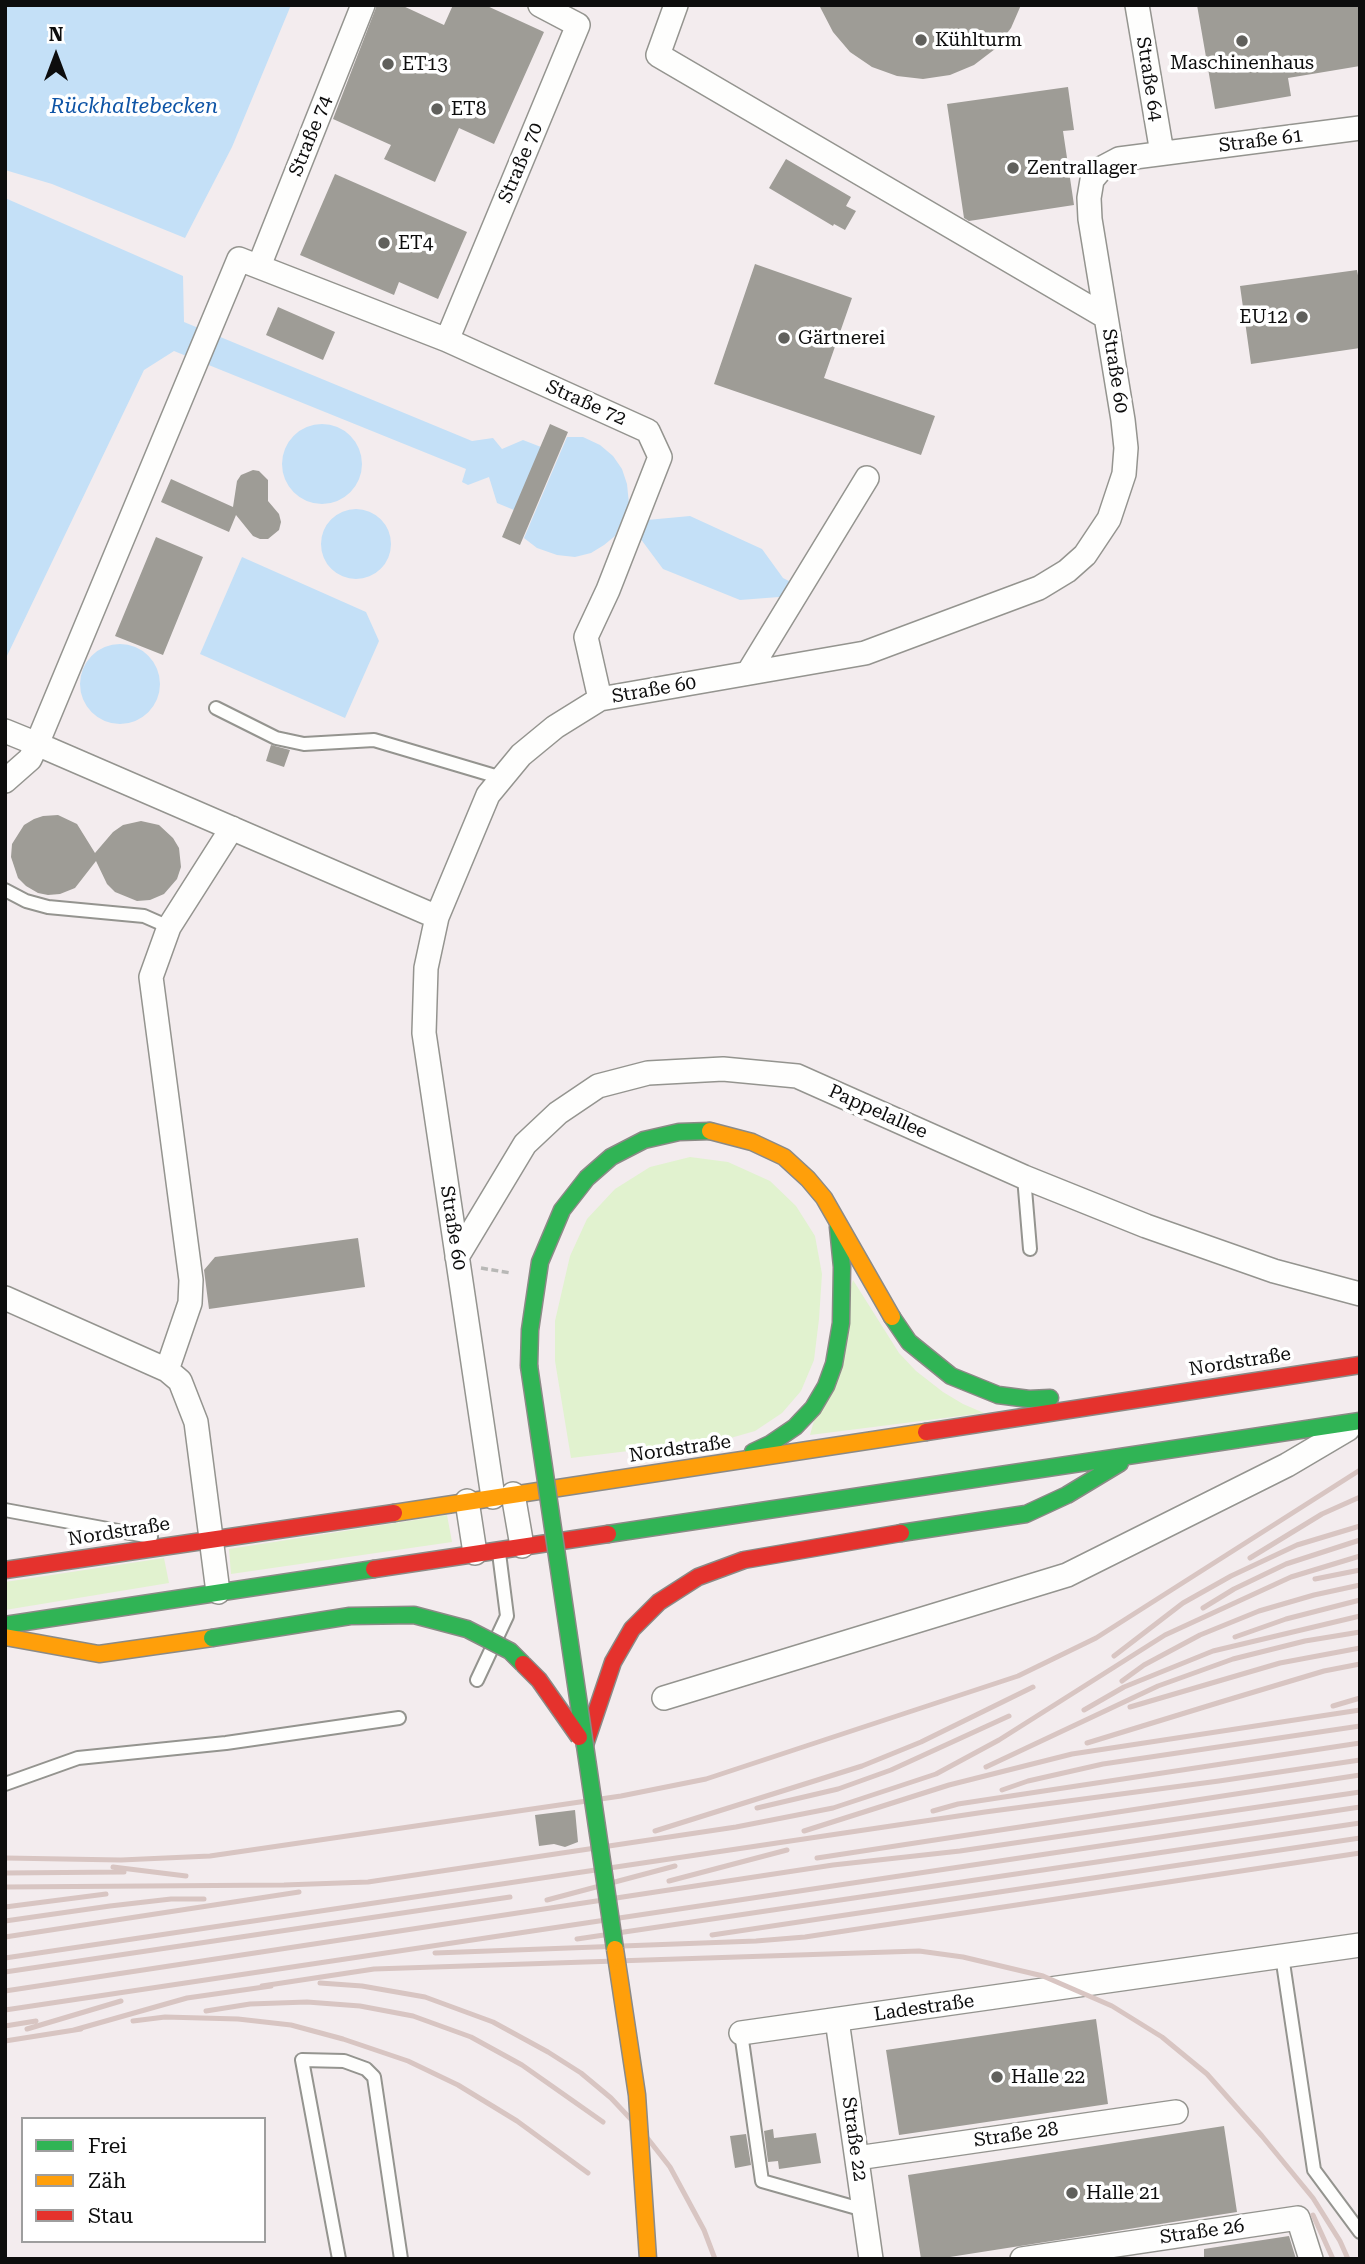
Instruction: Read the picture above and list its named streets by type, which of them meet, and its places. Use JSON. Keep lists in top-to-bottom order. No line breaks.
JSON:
{"streets":{"street":["Straße 64","Straße 74","Straße 61","Straße 70","Straße 60","Straße 72","Pappelallee","Nordstraße","Ladestraße","Straße 28","Straße 22","Straße 26"]},"crossings":[["Straße 64","Straße 61"],["Straße 64","Straße 60"],["Straße 74","Straße 72"],["Straße 61","Straße 60"],["Straße 70","Straße 72"],["Straße 60","Straße 72"],["Straße 60","Pappelallee"],["Straße 60","Nordstraße"],["Ladestraße","Straße 22"],["Straße 28","Straße 22"]],"water":["Rückhaltebecken"],"places":["Kühlturm","Maschinenhaus","ET13","ET8","Zentrallager","ET4","EU12","Gärtnerei","Halle 22","Halle 21"],"legend":["Frei","Zäh","Stau"],"north":"top"}
